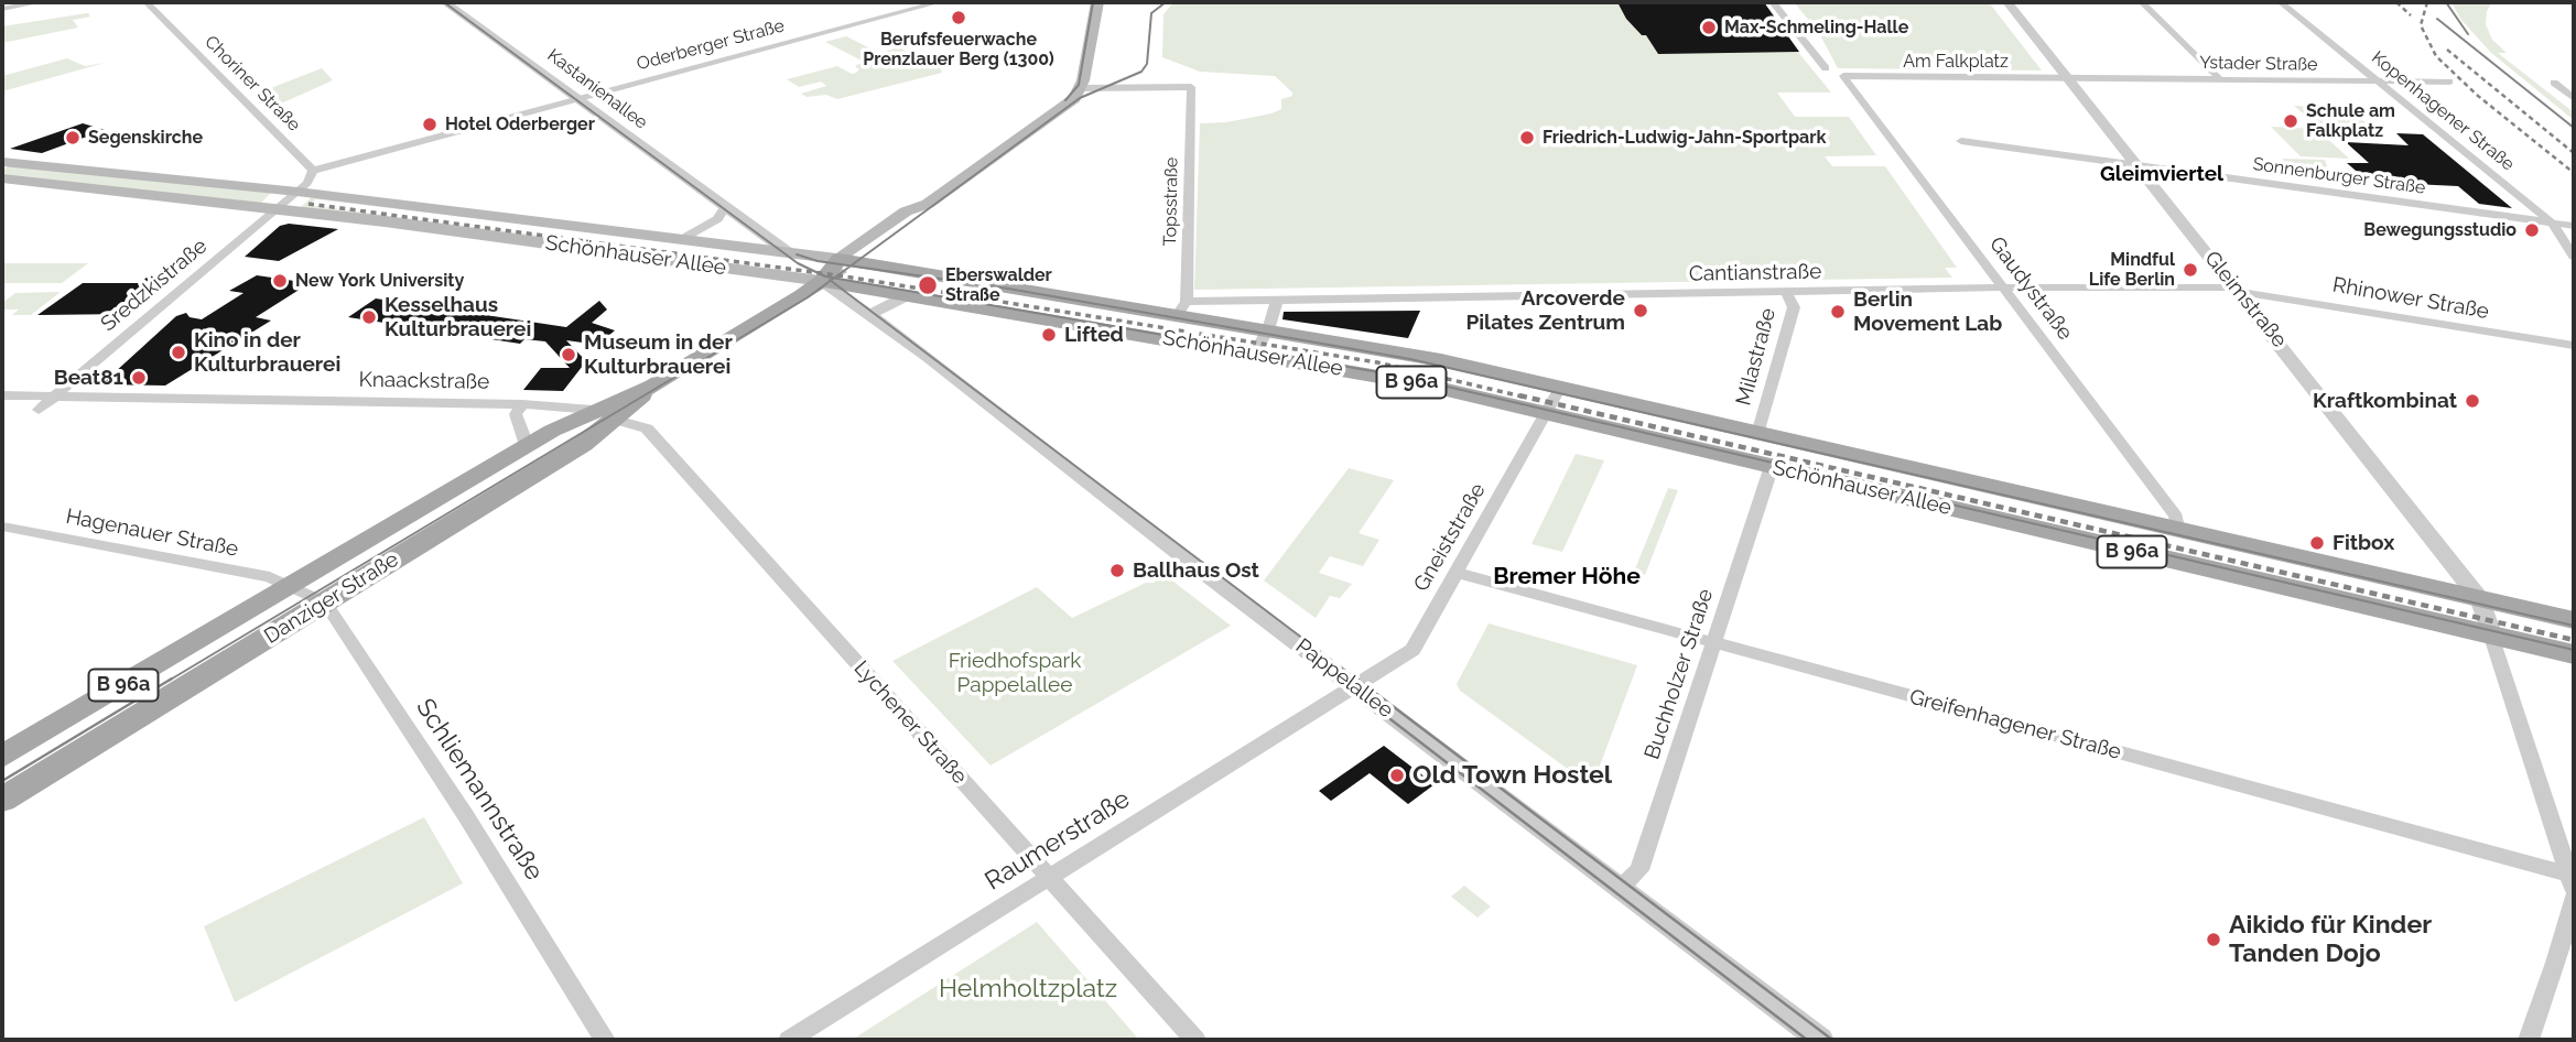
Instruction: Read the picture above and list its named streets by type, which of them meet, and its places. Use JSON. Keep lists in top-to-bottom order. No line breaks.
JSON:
{"streets":{"main road":["Schönhauser Allee","B 96a","Danziger Straße"],"street":["Oderberger Straße","Am Falkplatz","Ystader Straße","Choriner Straße","Kastanienallee","Kopenhagener Straße","Sonnenburger Straße","Topsstraße","Cantianstraße","Sredzkistraße","Gaudystraße","Rhinower Straße","Gleimstraße","Milastraße","Knaackstraße","Hagenauer Straße","Gneiststraße","Buchholzer Straße","Pappelallee","Lychener Straße","Greifenhagener Straße","Schliemannstraße","Raumerstraße"]},"crossings":[["Oderberger Straße","Choriner Straße"],["Oderberger Straße","Kastanienallee"],["Am Falkplatz","Ystader Straße"],["Am Falkplatz","Gaudystraße"],["Am Falkplatz","Gleimstraße"],["Ystader Straße","Kopenhagener Straße"],["Ystader Straße","Gleimstraße"],["Kastanienallee","Schönhauser Allee"],["Kopenhagener Straße","Sonnenburger Straße"],["Sonnenburger Straße","Gleimstraße"],["Topsstraße","Schönhauser Allee"],["Topsstraße","Cantianstraße"],["Schönhauser Allee","Cantianstraße"],["Schönhauser Allee","Sredzkistraße"],["Schönhauser Allee","Gaudystraße"],["Schönhauser Allee","Gleimstraße"],["Schönhauser Allee","Milastraße"],["Schönhauser Allee","Gneiststraße"],["Schönhauser Allee","Danziger Straße"],["Schönhauser Allee","Buchholzer Straße"],["Schönhauser Allee","Pappelallee"],["Cantianstraße","Gaudystraße"],["Cantianstraße","Rhinower Straße"],["Cantianstraße","Gleimstraße"],["Cantianstraße","Milastraße"],["Sredzkistraße","Knaackstraße"],["Rhinower Straße","Gleimstraße"],["Knaackstraße","Danziger Straße"],["Hagenauer Straße","Danziger Straße"],["Hagenauer Straße","Schliemannstraße"],["Gneiststraße","Pappelallee"],["Gneiststraße","Greifenhagener Straße"],["Gneiststraße","Raumerstraße"],["Danziger Straße","Pappelallee"],["Danziger Straße","Lychener Straße"],["Danziger Straße","Schliemannstraße"],["Buchholzer Straße","Pappelallee"],["Buchholzer Straße","Greifenhagener Straße"],["Pappelallee","Raumerstraße"],["Lychener Straße","Raumerstraße"]],"districts":["Gleimviertel","Bremer Höhe"],"parks":["Friedhofspark Pappelallee","Helmholtzplatz"],"places":["Berufsfeuerwache Prenzlauer Berg (1300)","Max-Schmeling-Halle","Schule am Falkplatz","Hotel Oderberger","Segenskirche","Friedrich-Ludwig-Jahn-Sportpark","Bewegungsstudio","Mindful Life Berlin","New York University","Eberswalder Straße","Arcoverde Pilates Zentrum","Berlin Movement Lab","Kesselhaus Kulturbrauerei","Lifted","Kino in der Kulturbrauerei","Museum in der Kulturbrauerei","Beat81","Kraftkombinat","Fitbox","Ballhaus Ost","Old Town Hostel","Aikido für Kinder Tanden Dojo"]}
